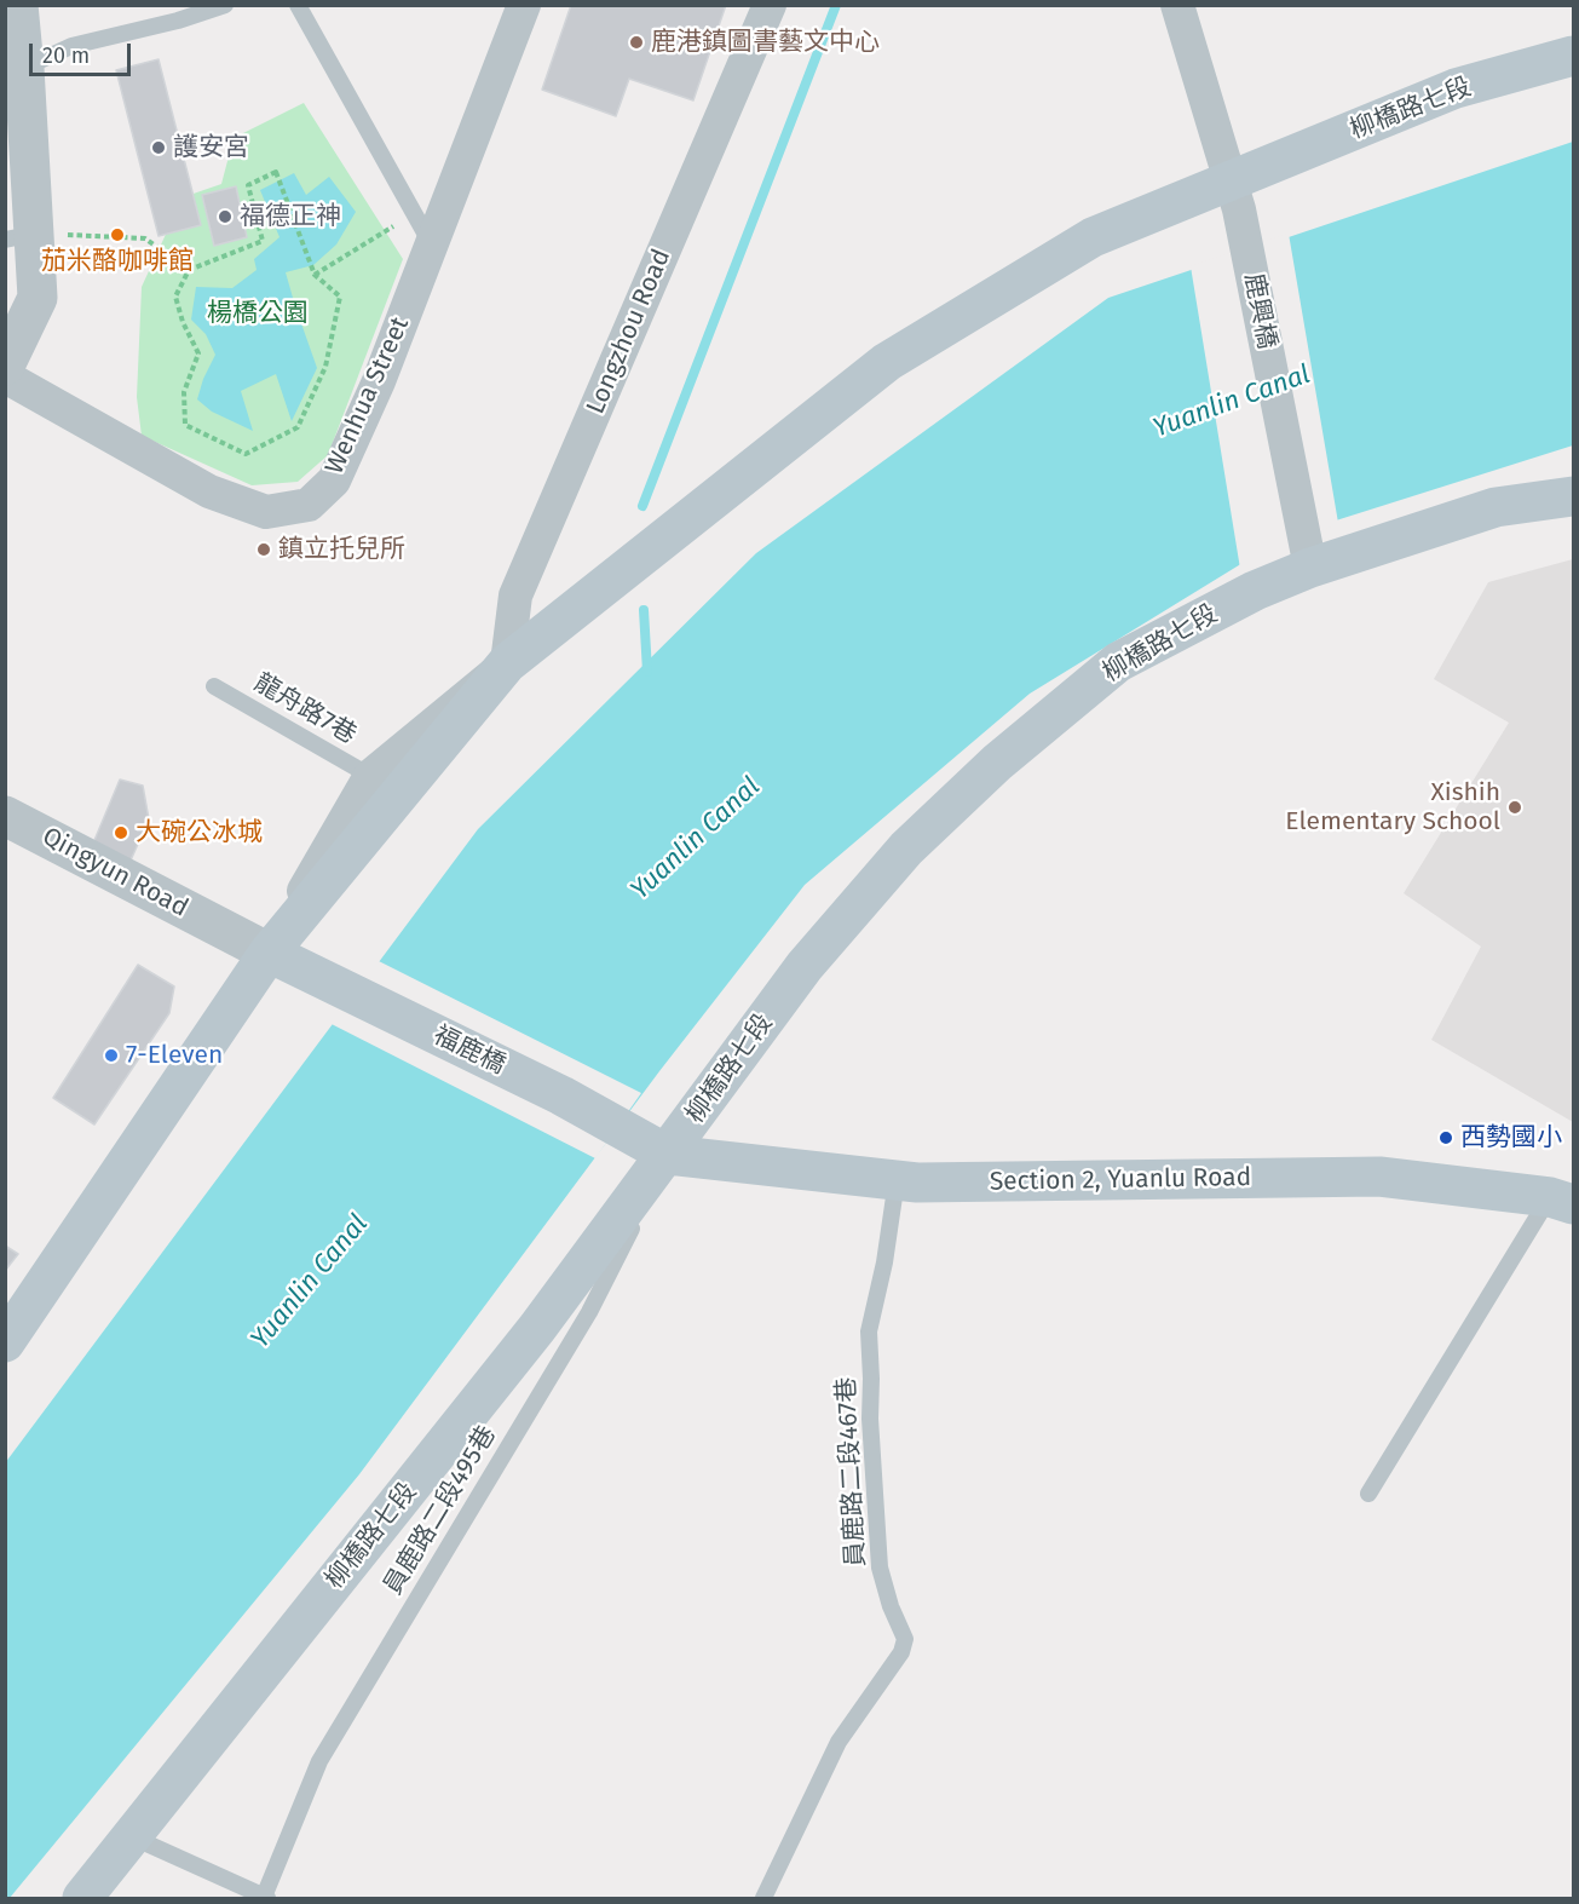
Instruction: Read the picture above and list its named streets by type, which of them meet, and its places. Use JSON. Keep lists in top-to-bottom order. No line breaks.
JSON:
{"streets":{"main road":["柳橋路七段","福鹿橋","Section 2, Yuanlu Road"],"street":["鹿興橋","Longzhou Road","Wenhua Street","Qingyun Road"],"lane":["龍舟路7巷","員鹿路二段467巷","員鹿路二段495巷"]},"crossings":[["柳橋路七段","鹿興橋"],["柳橋路七段","Longzhou Road"],["柳橋路七段","Qingyun Road"],["柳橋路七段","福鹿橋"],["柳橋路七段","Section 2, Yuanlu Road"],["柳橋路七段","員鹿路二段495巷"],["Qingyun Road","福鹿橋"],["福鹿橋","Section 2, Yuanlu Road"],["福鹿橋","員鹿路二段495巷"],["Section 2, Yuanlu Road","員鹿路二段467巷"],["Section 2, Yuanlu Road","員鹿路二段495巷"]],"water":["Yuanlin Canal"],"parks":["楊橋公園"],"places":["鹿港鎮圖書藝文中心","護安宮","福德正神","茄米酪咖啡館","鎮立托兒所","Xishih Elementary School","大碗公冰城","7-Eleven","西勢國小"],"scale_bar":"20 m"}
